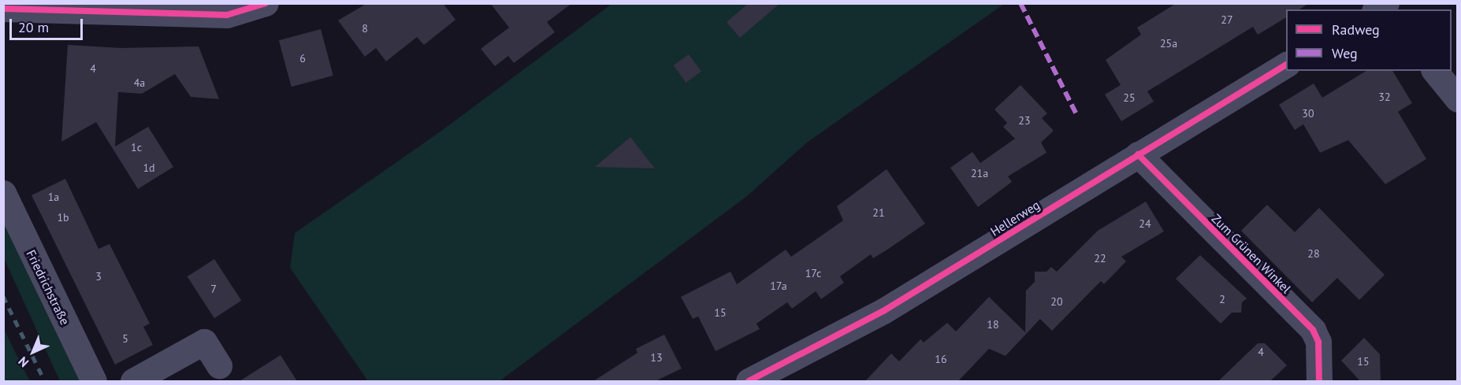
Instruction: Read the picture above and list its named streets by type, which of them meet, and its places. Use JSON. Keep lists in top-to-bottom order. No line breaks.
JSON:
{"streets":{"street":["Hellerweg","Zum Grünen Winkel","Friedrichstraße"]},"crossings":[["Hellerweg","Zum Grünen Winkel"]],"house_numbers":["27","8","25a","6","4","4a","32","25","30","23","1c","1d","21a","1a","21","1b","24","28","22","17c","3","17a","7","2","20","15","18","5","4","13","16","15"],"legend":["Radweg","Weg"],"scale_bar":"20 m","north":"bottom left"}
